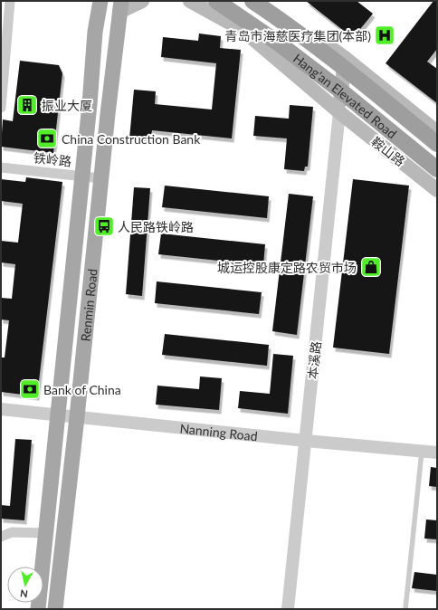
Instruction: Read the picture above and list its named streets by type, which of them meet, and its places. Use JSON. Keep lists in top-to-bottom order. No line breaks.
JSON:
{"streets":{"highway":["Hang'an Elevated Road"],"main road":["鞍山路","Renmin Road"],"street":["铁岭路","本溪路","Nanning Road"]},"crossings":[["鞍山路","本溪路"],["铁岭路","Renmin Road"],["Renmin Road","Nanning Road"],["本溪路","Nanning Road"]],"places":{"hospital":["青岛市海慈医疗集团(本部)"],"building":["振业大厦"],"bank":["China Construction Bank","Bank of China"],"bus stop":["人民路铁岭路"],"shop":["城运控股康定路农贸市场"]},"north":"bottom"}
